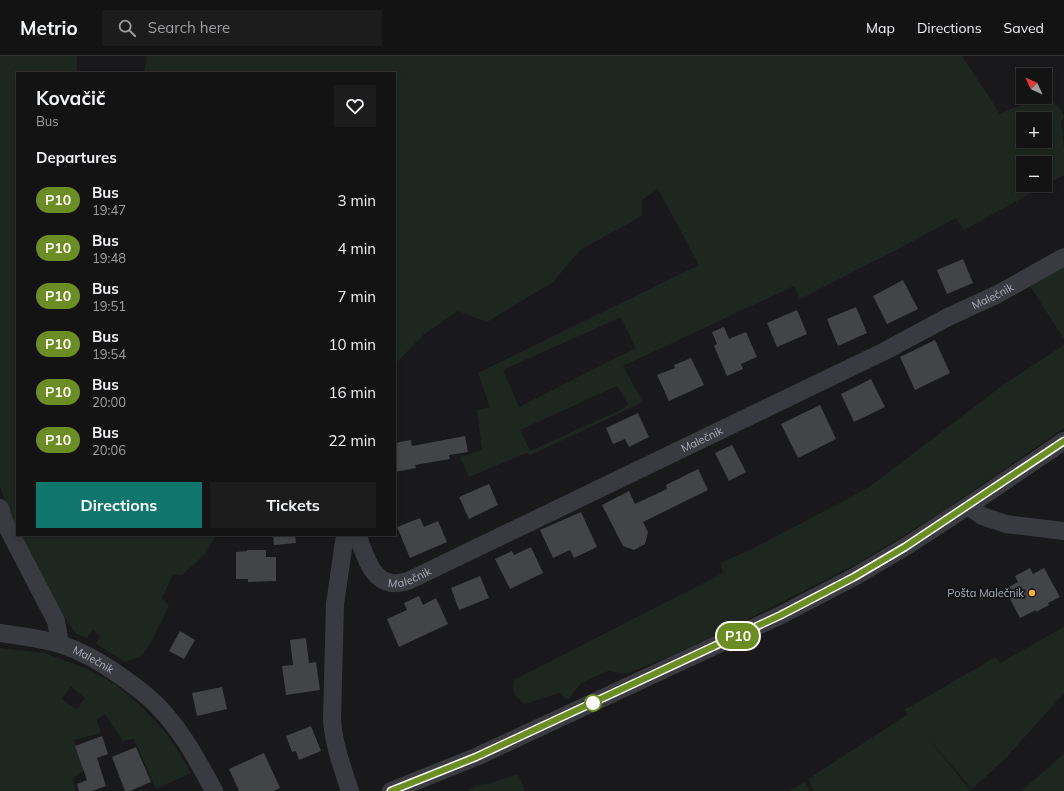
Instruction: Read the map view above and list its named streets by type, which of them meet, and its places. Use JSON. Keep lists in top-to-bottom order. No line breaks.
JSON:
{"streets":{"street":["Malečnik"]},"places":["Pošta Malečnik"],"lines":["bus line P10"],"north":"top left","page":{"header":"Metrio","search":"Search here","nav":["Map","Directions","Saved"],"on_map":"P10","map_buttons":["+","−"],"heading":[["Kovačič","Bus"],"Departures"],"list":[{"mark":"P10","name":"Bus","note":"19:47","value":"3 min"},{"mark":"P10","name":"Bus","note":"19:48","value":"4 min"},{"mark":"P10","name":"Bus","note":"19:51","value":"7 min"},{"mark":"P10","name":"Bus","note":"19:54","value":"10 min"},{"mark":"P10","name":"Bus","note":"20:00","value":"16 min"},{"mark":"P10","name":"Bus","note":"20:06","value":"22 min"}],"buttons":["Directions","Tickets"]}}
